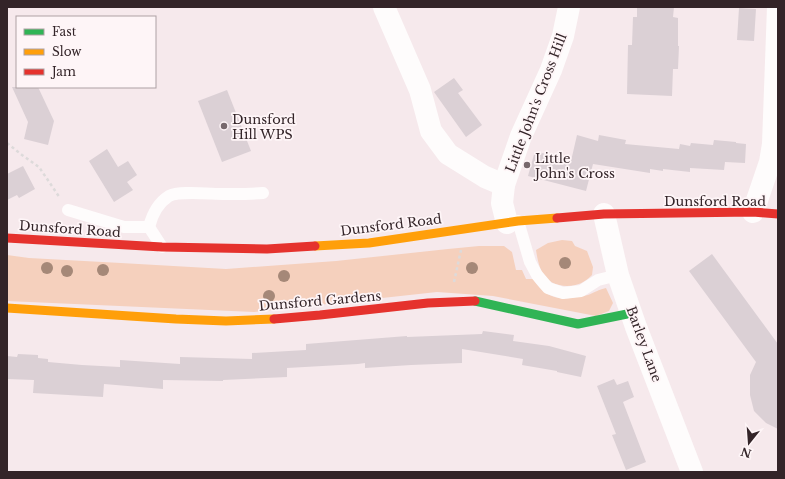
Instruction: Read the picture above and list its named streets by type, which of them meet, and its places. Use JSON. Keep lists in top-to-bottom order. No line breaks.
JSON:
{"streets":{"main road":["Dunsford Road","Dunsford Gardens"],"street":["Little John's Cross Hill","Barley Lane"]},"crossings":[["Little John's Cross Hill","Dunsford Road"],["Dunsford Road","Barley Lane"],["Dunsford Gardens","Barley Lane"]],"places":["Dunsford Hill WPS","Little John's Cross"],"legend":["Fast","Slow","Jam"],"north":"bottom"}
